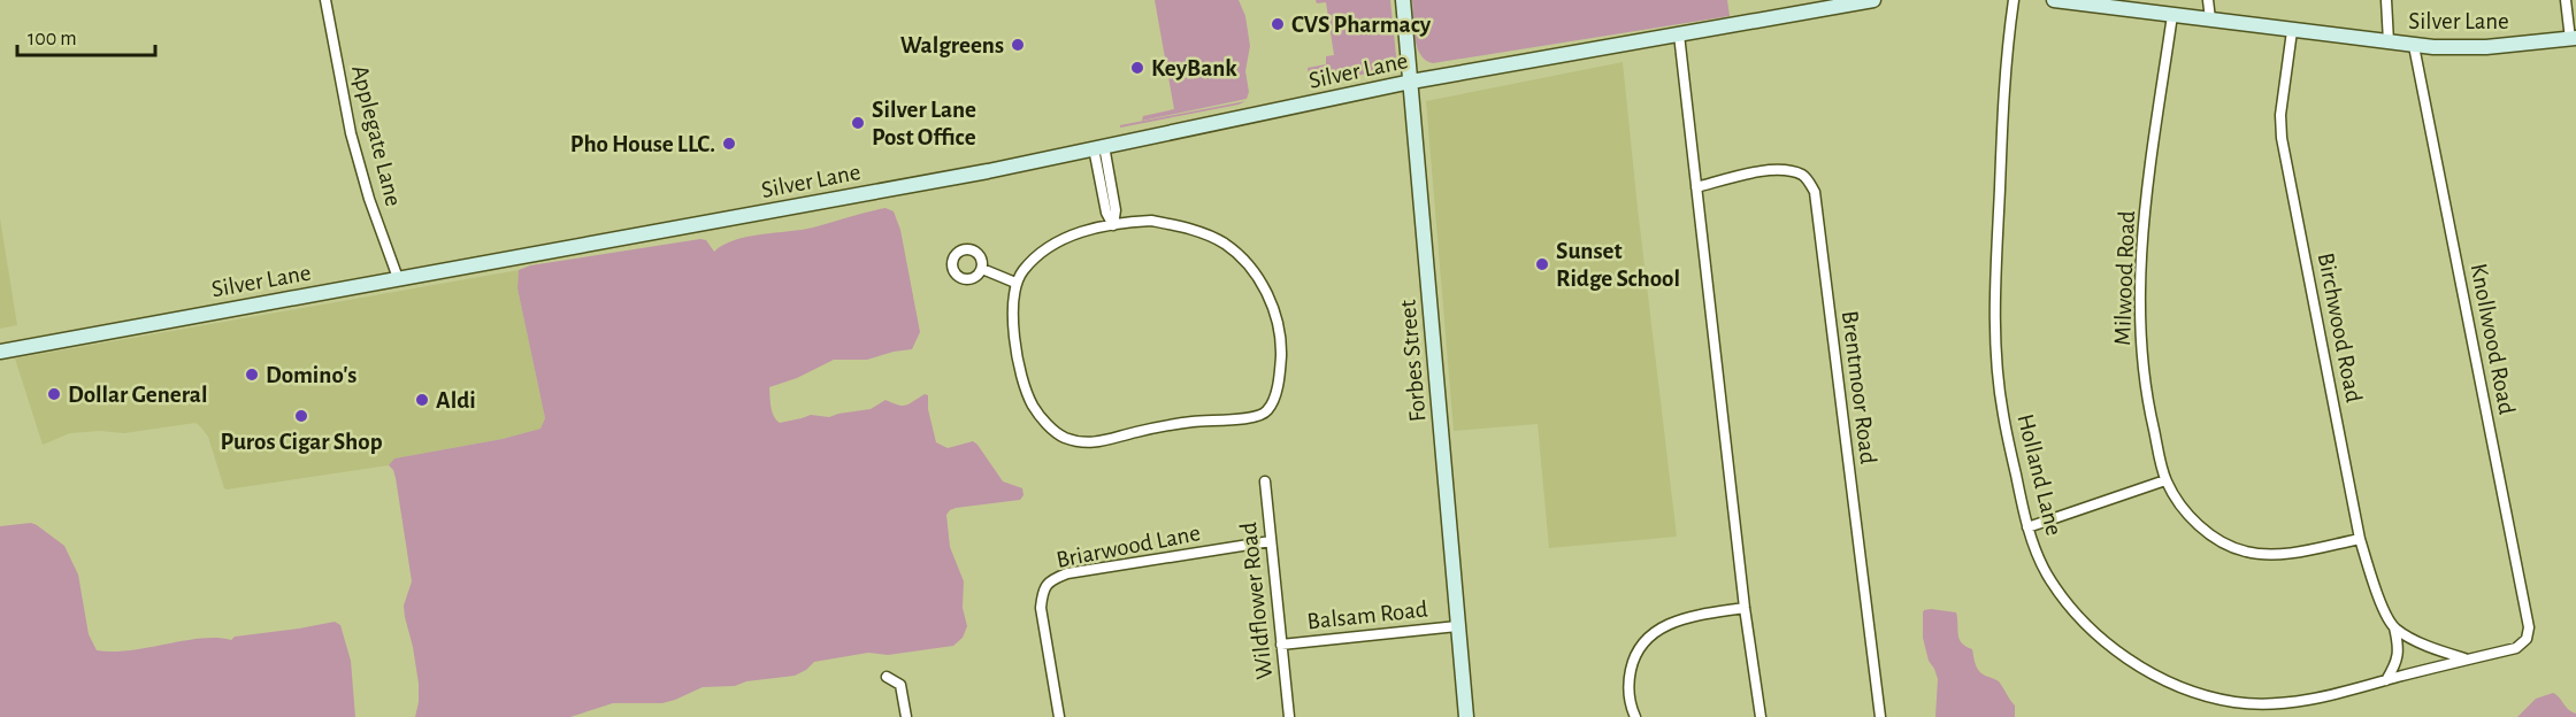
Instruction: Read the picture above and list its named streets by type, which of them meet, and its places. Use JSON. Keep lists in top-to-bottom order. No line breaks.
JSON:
{"streets":{"main road":["Silver Lane","Forbes Street"],"street":["Applegate Lane","Milwood Road","Birchwood Road","Knollwood Road","Brentmoor Road","Holland Lane","Briarwood Lane","Wildflower Road","Balsam Road"]},"crossings":[["Silver Lane","Applegate Lane"],["Silver Lane","Milwood Road"],["Silver Lane","Birchwood Road"],["Silver Lane","Knollwood Road"],["Silver Lane","Forbes Street"],["Milwood Road","Birchwood Road"],["Birchwood Road","Holland Lane"],["Knollwood Road","Holland Lane"],["Forbes Street","Balsam Road"],["Briarwood Lane","Wildflower Road"],["Wildflower Road","Balsam Road"]],"places":["CVS Pharmacy","Walgreens","KeyBank","Silver Lane Post Office","Pho House LLC.","Sunset Ridge School","Domino's","Dollar General","Aldi","Puros Cigar Shop"],"scale_bar":"100 m"}
